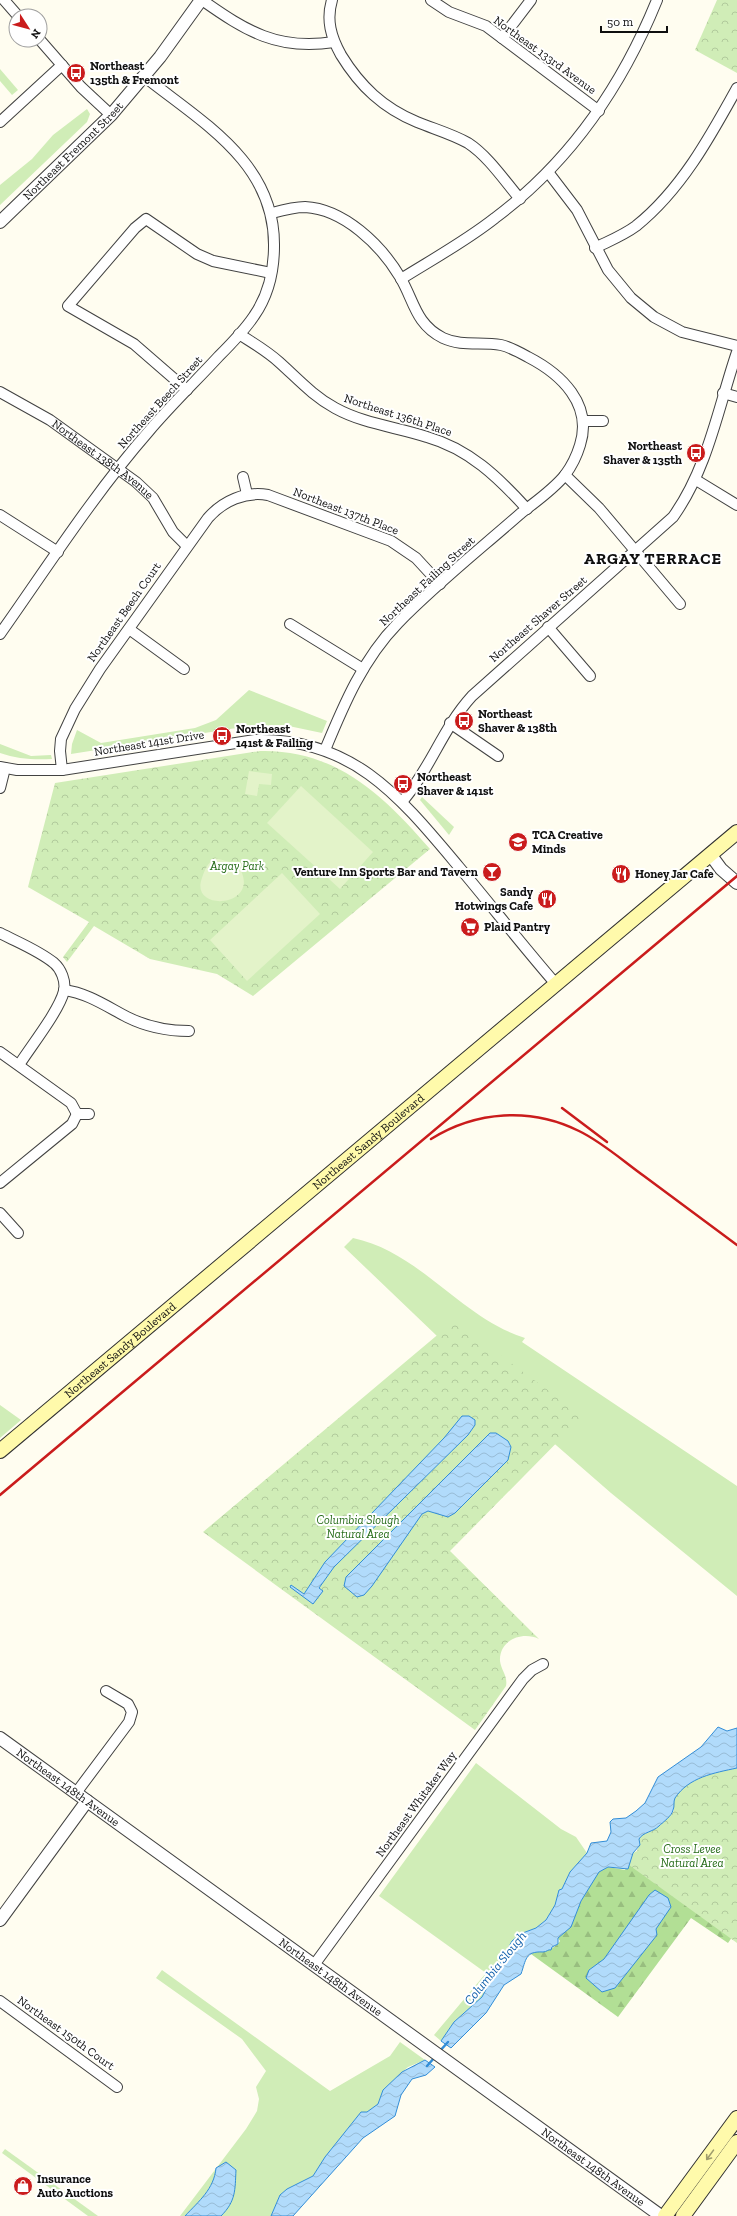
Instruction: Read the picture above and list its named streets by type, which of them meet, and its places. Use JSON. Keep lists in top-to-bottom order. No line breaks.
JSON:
{"streets":{"main road":["Northeast Sandy Boulevard"],"street":["Northeast 133rd Avenue","Northeast Fremont Street","Northeast Beech Street","Northeast 136th Place","Northeast 138th Avenue","Northeast 137th Place","Northeast Failing Street","Northeast Beech Court","Northeast Shaver Street","Northeast 141st Drive","Northeast 148th Avenue","Northeast Whitaker Way","Northeast 150th Court"]},"crossings":[["Northeast Fremont Street","Northeast Beech Street"],["Northeast Beech Street","Northeast 136th Place"],["Northeast Beech Street","Northeast 138th Avenue"],["Northeast 136th Place","Northeast Failing Street"],["Northeast 138th Avenue","Northeast Beech Court"],["Northeast 137th Place","Northeast Failing Street"],["Northeast 137th Place","Northeast Beech Court"],["Northeast Failing Street","Northeast 141st Drive"],["Northeast Beech Court","Northeast 141st Drive"],["Northeast Shaver Street","Northeast 141st Drive"],["Northeast 141st Drive","Northeast Sandy Boulevard"],["Northeast 148th Avenue","Northeast Whitaker Way"]],"districts":["ARGAY TERRACE"],"water":["Columbia Slough"],"parks":["Argay Park","Columbia Slough Natural Area","Cross Levee Natural Area"],"places":{"bus stop":["Northeast 135th & Fremont","Northeast Shaver & 135th","Northeast Shaver & 138th","Northeast 141st & Failing","Northeast Shaver & 141st"],"school or university":["TCA Creative Minds"],"bar":["Venture Inn Sports Bar and Tavern"],"restaurant":["Honey Jar Cafe","Sandy Hotwings Cafe"],"supermarket":["Plaid Pantry"],"shop":["Insurance Auto Auctions"]},"scale_bar":"50 m","north":"bottom right"}
